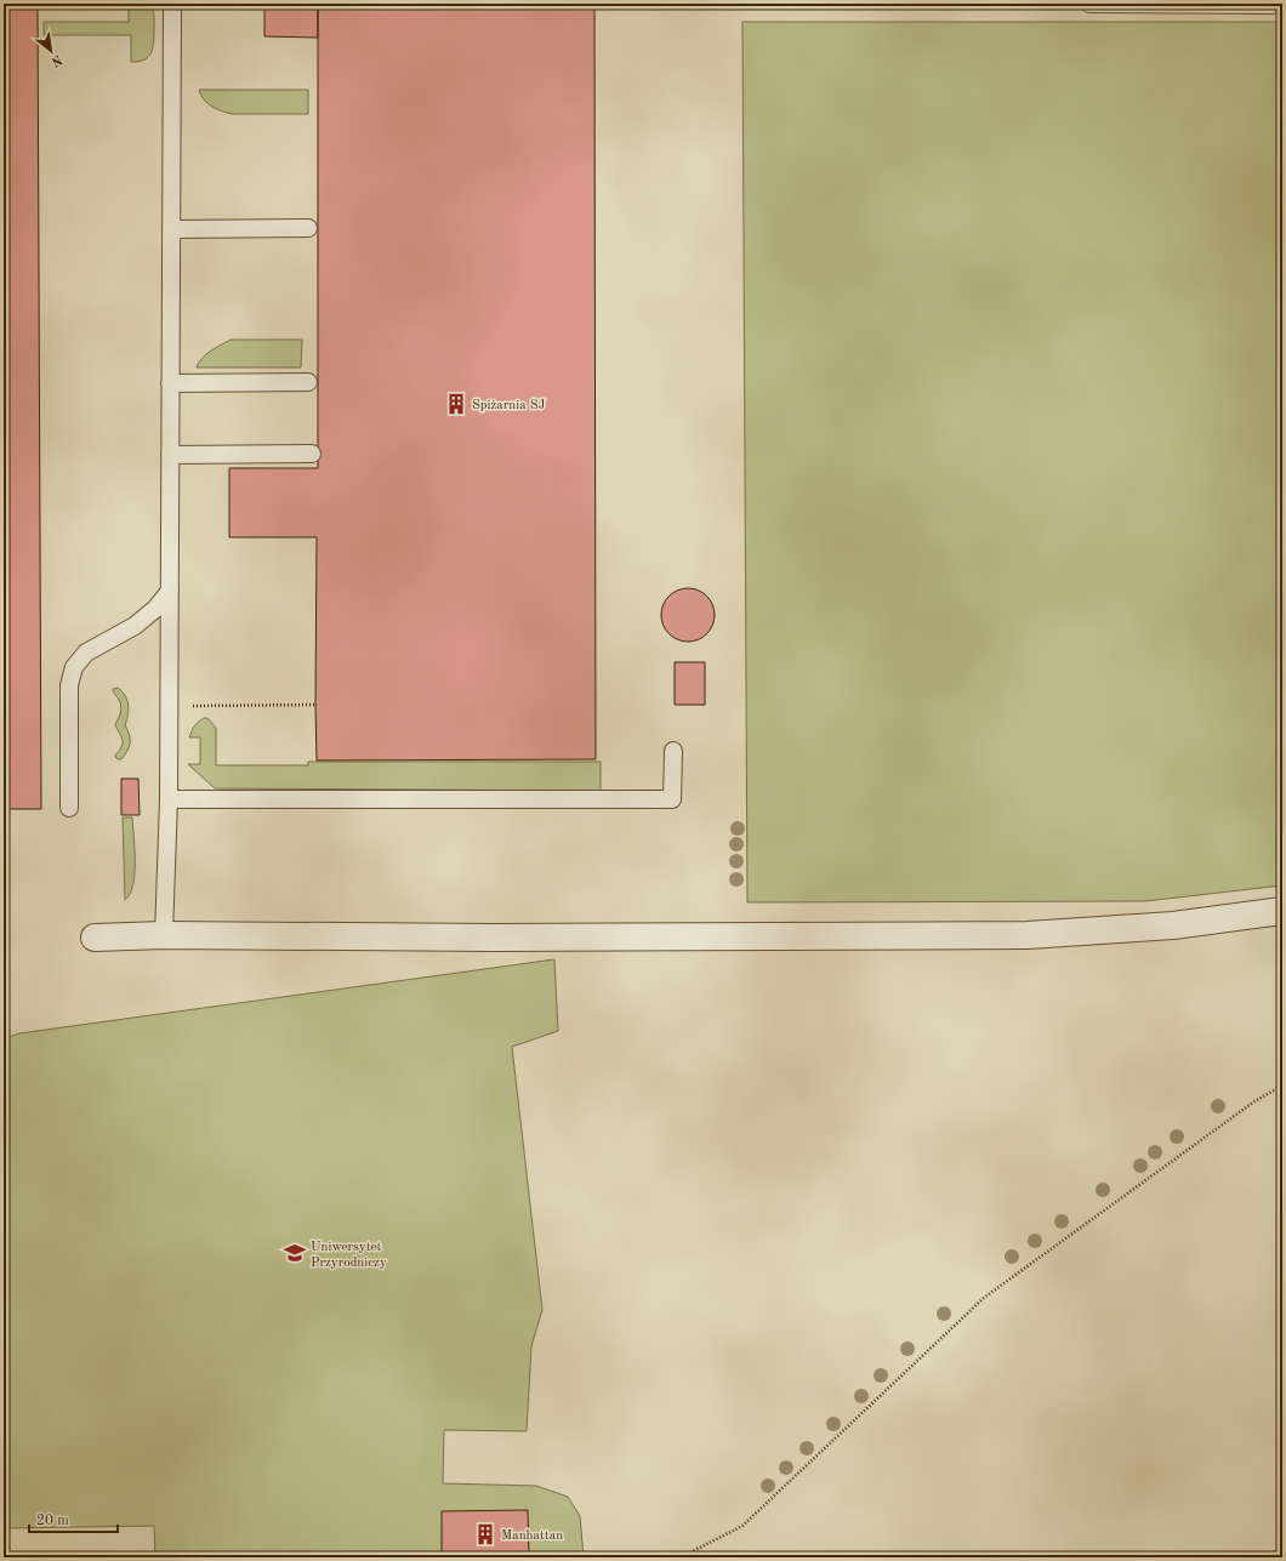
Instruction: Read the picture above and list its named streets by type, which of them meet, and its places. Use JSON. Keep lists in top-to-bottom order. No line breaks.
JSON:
{"places":{"building":["Spiżarnia SJ","Manhattan"],"school or university":["Uniwersytet Przyrodniczy"]},"scale_bar":"20 m","north":"bottom right"}
